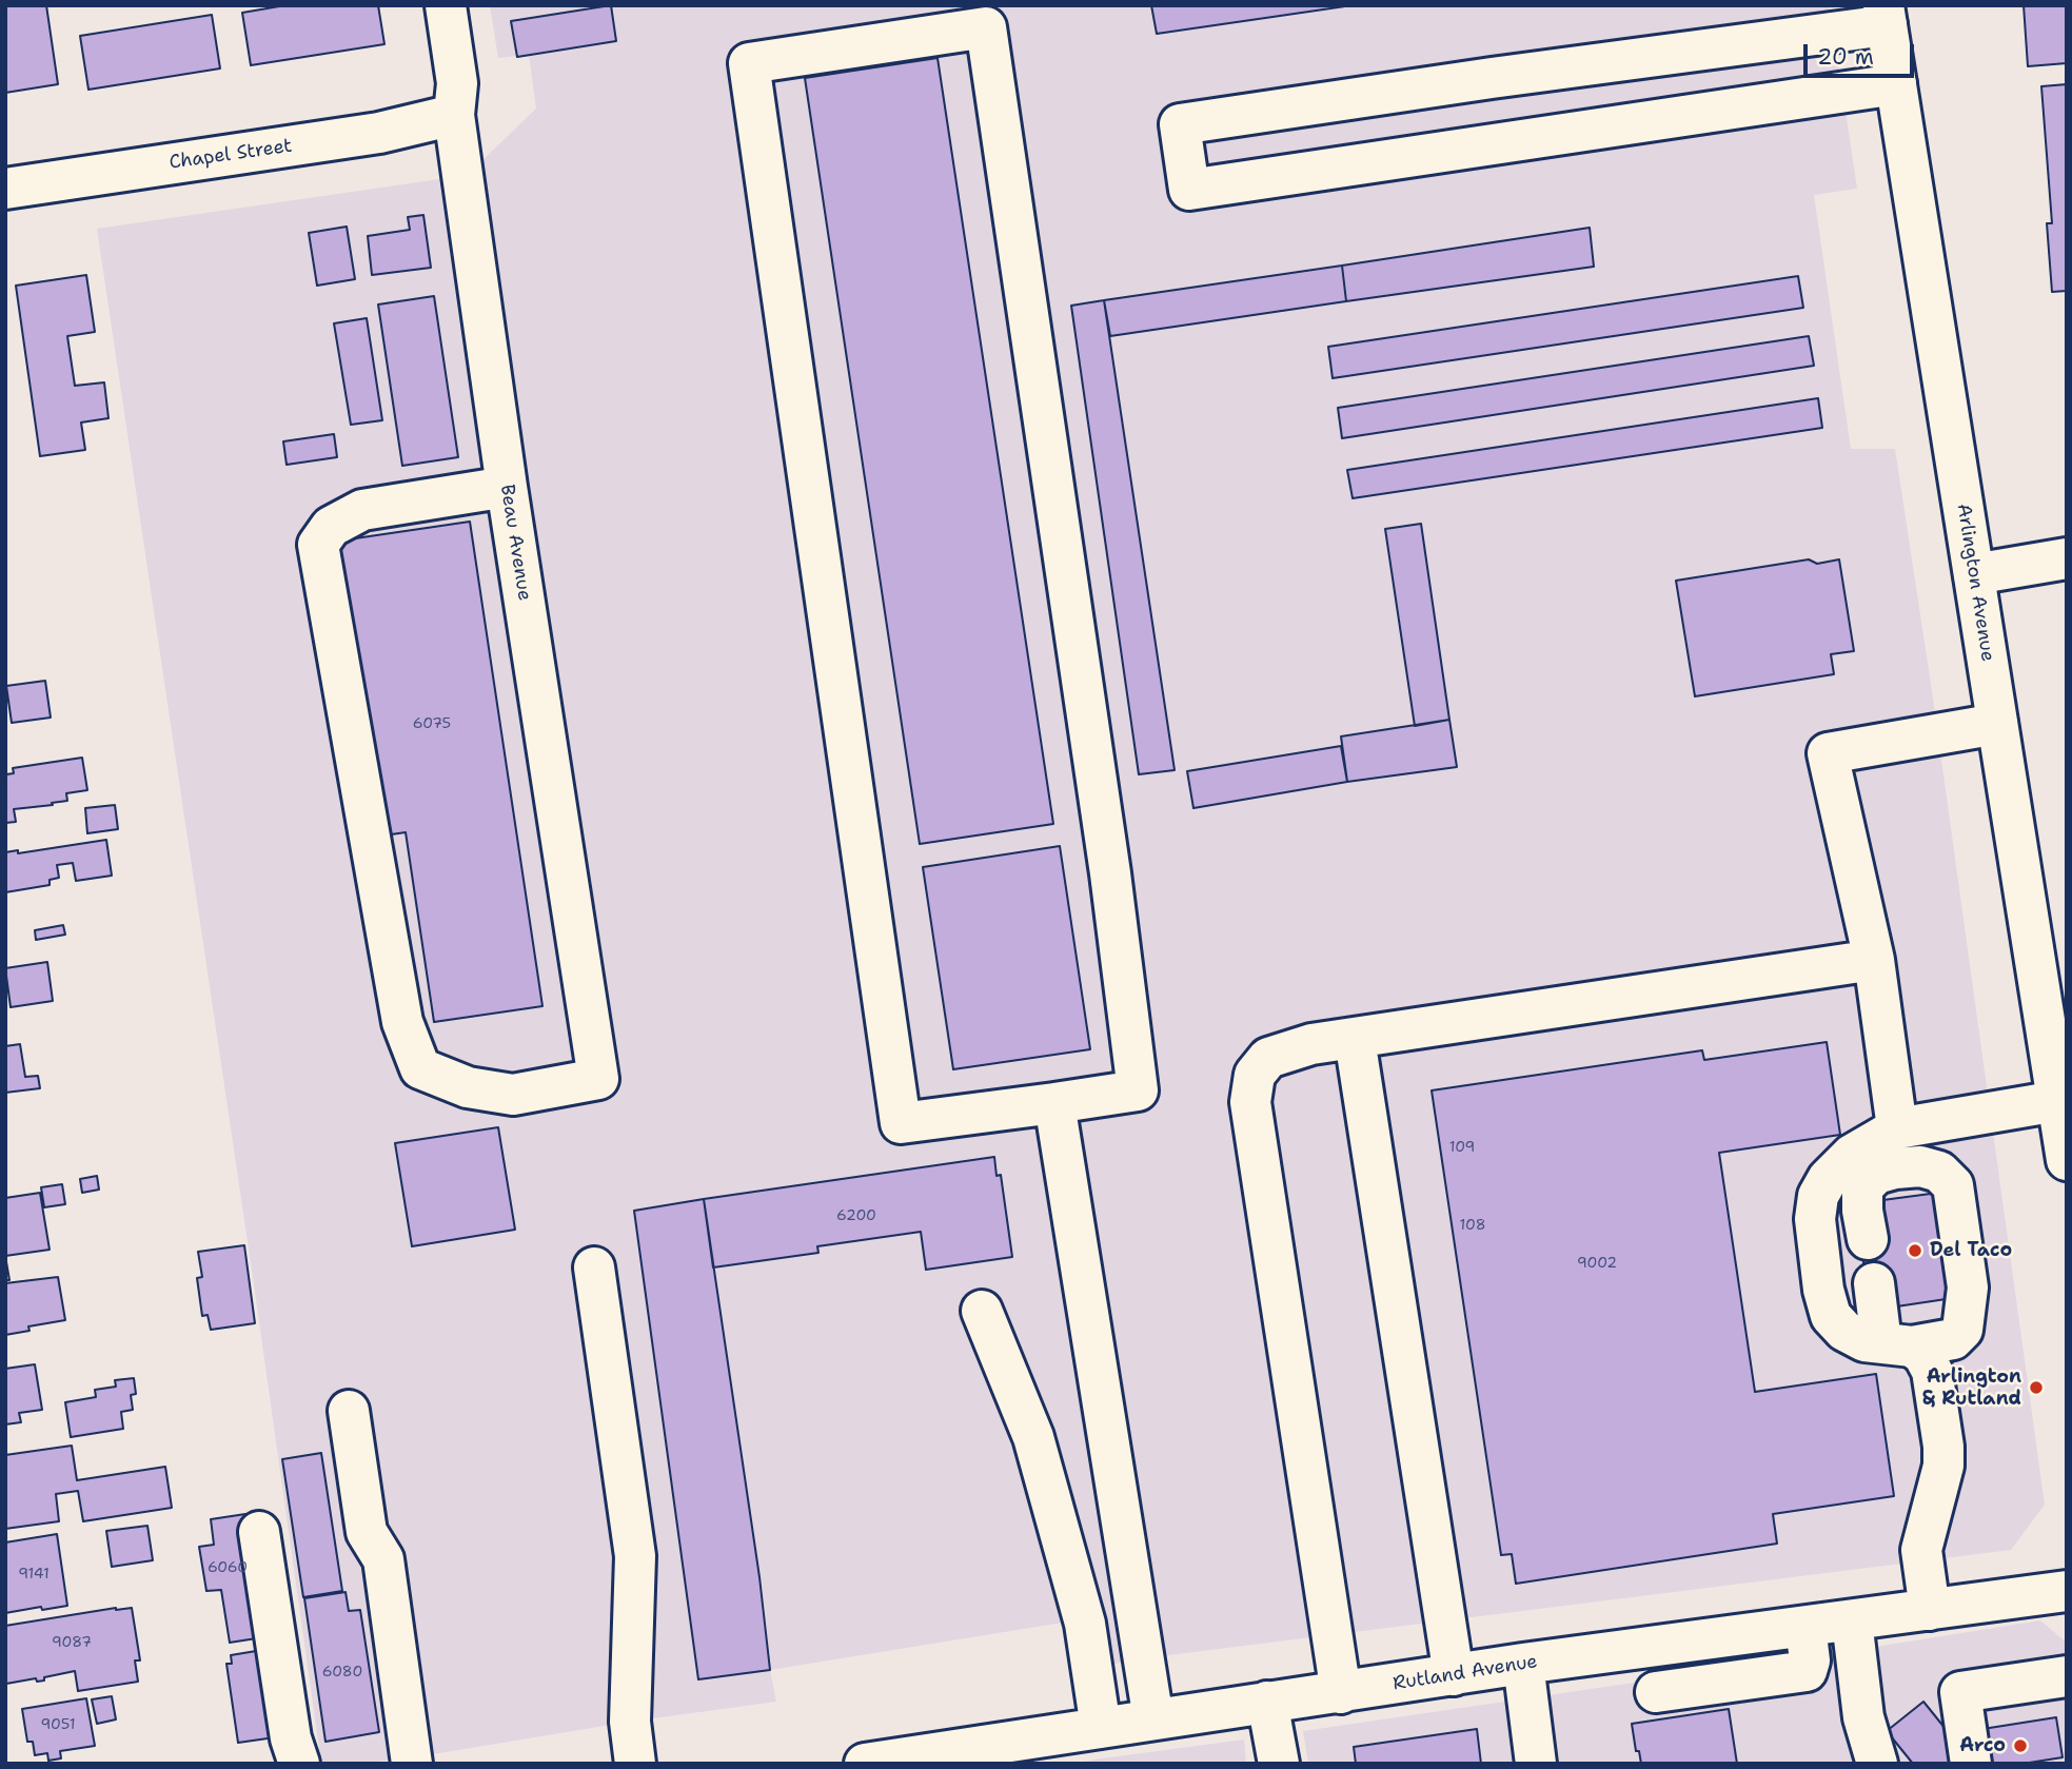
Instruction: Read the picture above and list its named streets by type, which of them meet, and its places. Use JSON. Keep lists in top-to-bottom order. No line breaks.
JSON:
{"streets":{"street":["Chapel Street","Beau Avenue","Arlington Avenue","Rutland Avenue"]},"crossings":[["Chapel Street","Beau Avenue"]],"places":["Del Taco","Arlington & Rutland","Arco"],"house_numbers":["6075","109","6200","108","9002","6060","9141","9087","6080","9051"],"scale_bar":"20 m"}
